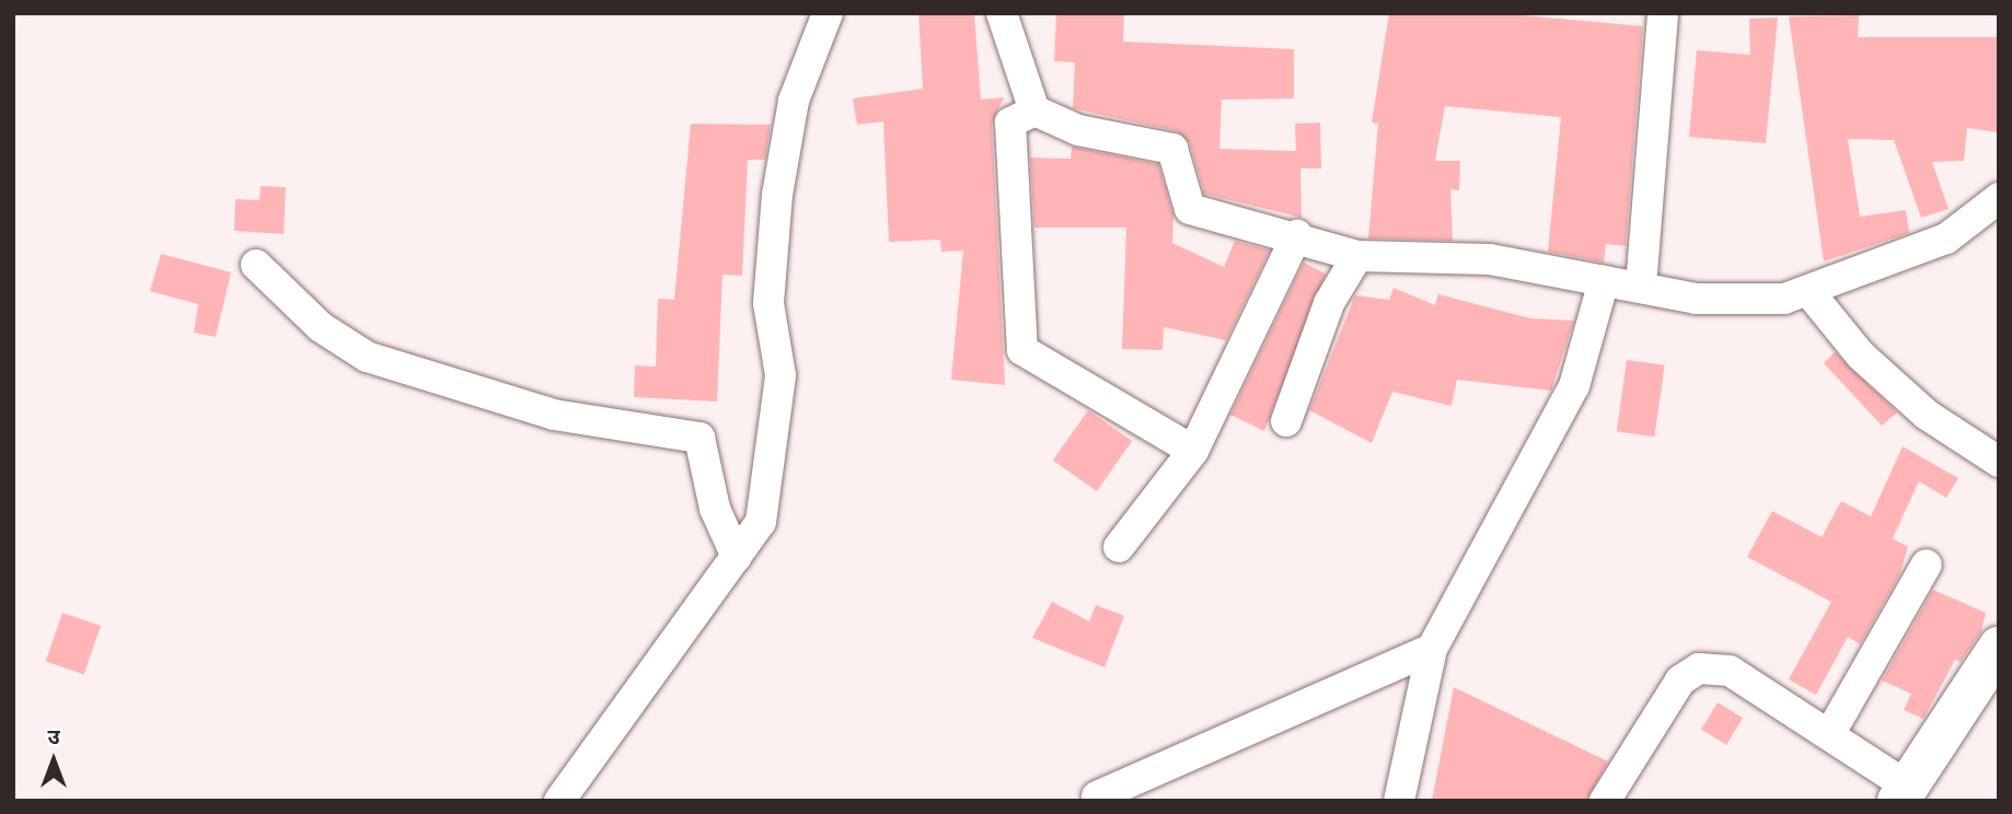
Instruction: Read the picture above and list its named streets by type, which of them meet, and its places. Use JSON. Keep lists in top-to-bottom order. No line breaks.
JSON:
{"north":"top"}
